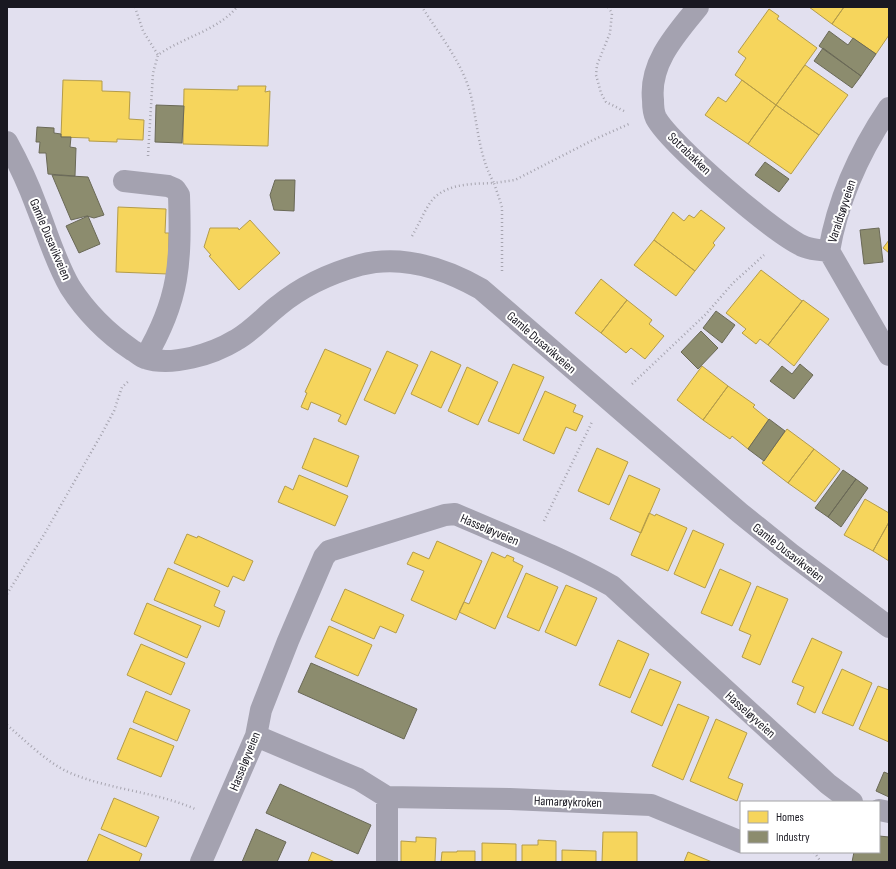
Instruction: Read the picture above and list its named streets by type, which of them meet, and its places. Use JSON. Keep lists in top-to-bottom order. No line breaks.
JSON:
{"streets":{"street":["Sotrabakken","Varaldsøyveien","Gamle Dusavikveien","Hasseløyveien","Hamarøykroken"]},"crossings":[["Sotrabakken","Varaldsøyveien"],["Hasseløyveien","Hamarøykroken"]],"legend":["Homes","Industry"]}
